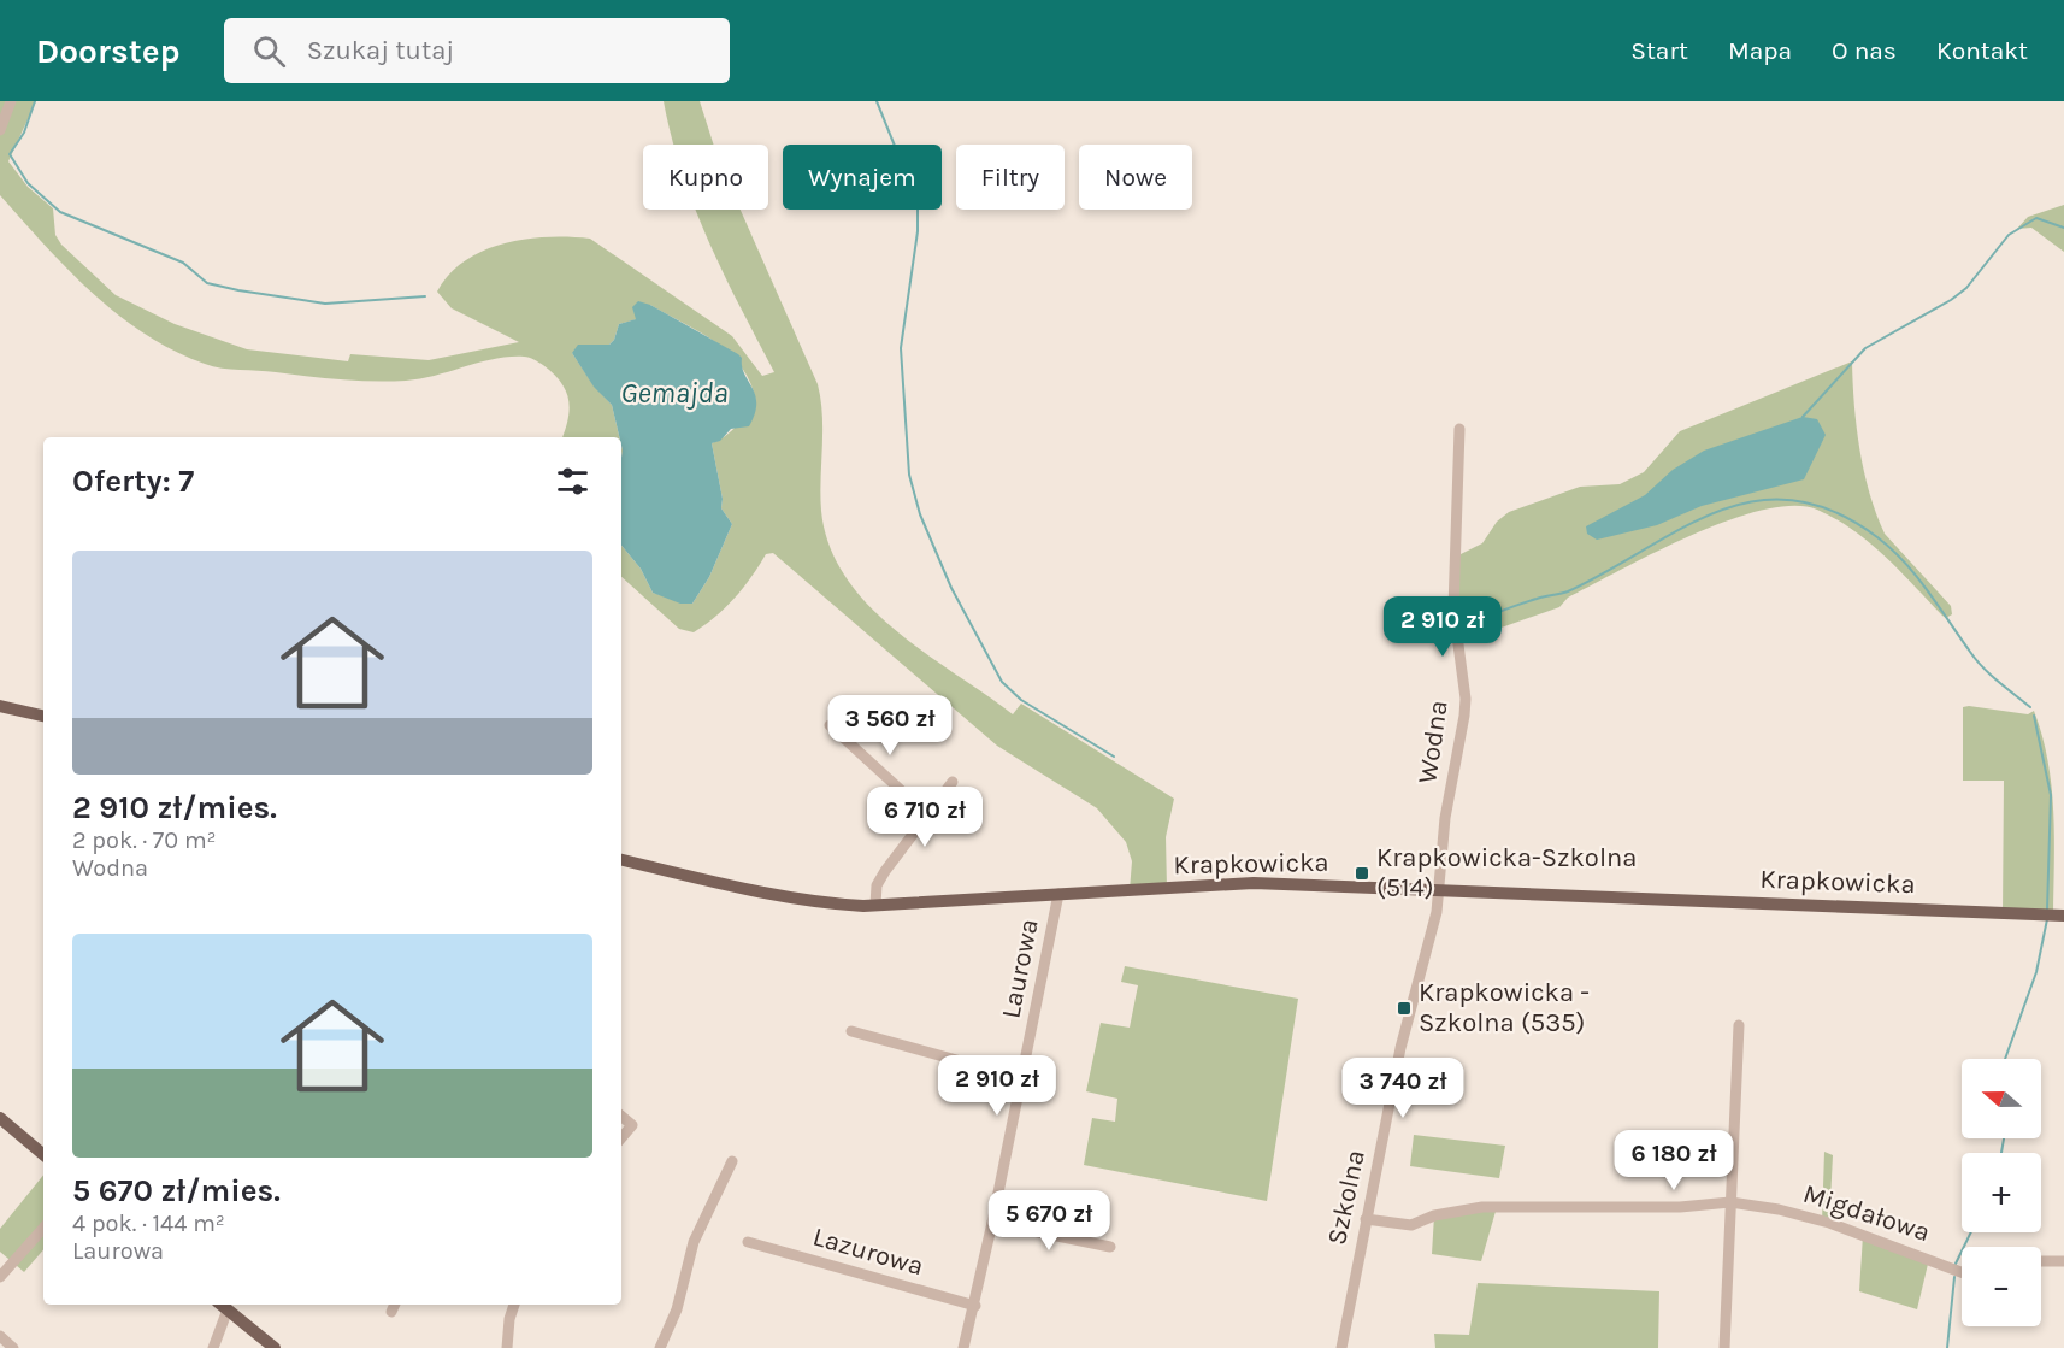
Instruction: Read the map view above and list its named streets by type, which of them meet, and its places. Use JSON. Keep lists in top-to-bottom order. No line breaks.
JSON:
{"streets":{"main road":["Krapkowicka"],"street":["Wodna","Laurowa","Szkolna","Migdałowa","Lazurowa"]},"crossings":[["Wodna","Krapkowicka"],["Wodna","Szkolna"],["Krapkowicka","Laurowa"],["Krapkowicka","Szkolna"],["Laurowa","Lazurowa"],["Szkolna","Migdałowa"]],"water":["Gemajda"],"places":{"transit":["Krapkowicka-Szkolna (514)","Krapkowicka - Szkolna (535)"]},"north":"left","page":{"header":"Doorstep","search":"Szukaj tutaj","nav":["Start","Mapa","O nas","Kontakt"],"chip":["Kupno","Wynajem","Filtry","Nowe"],"heading":"Oferty: 7","list":[{"name":"2 910 zł/mies.","note":"2 pok. · 70 m² · Wodna"},{"name":"5 670 zł/mies.","note":"4 pok. · 144 m² · Laurowa"}],"price":["2 910 zł","3 560 zł","6 710 zł","2 910 zł","3 740 zł","6 180 zł","5 670 zł"],"map_buttons":["+","−"]}}
